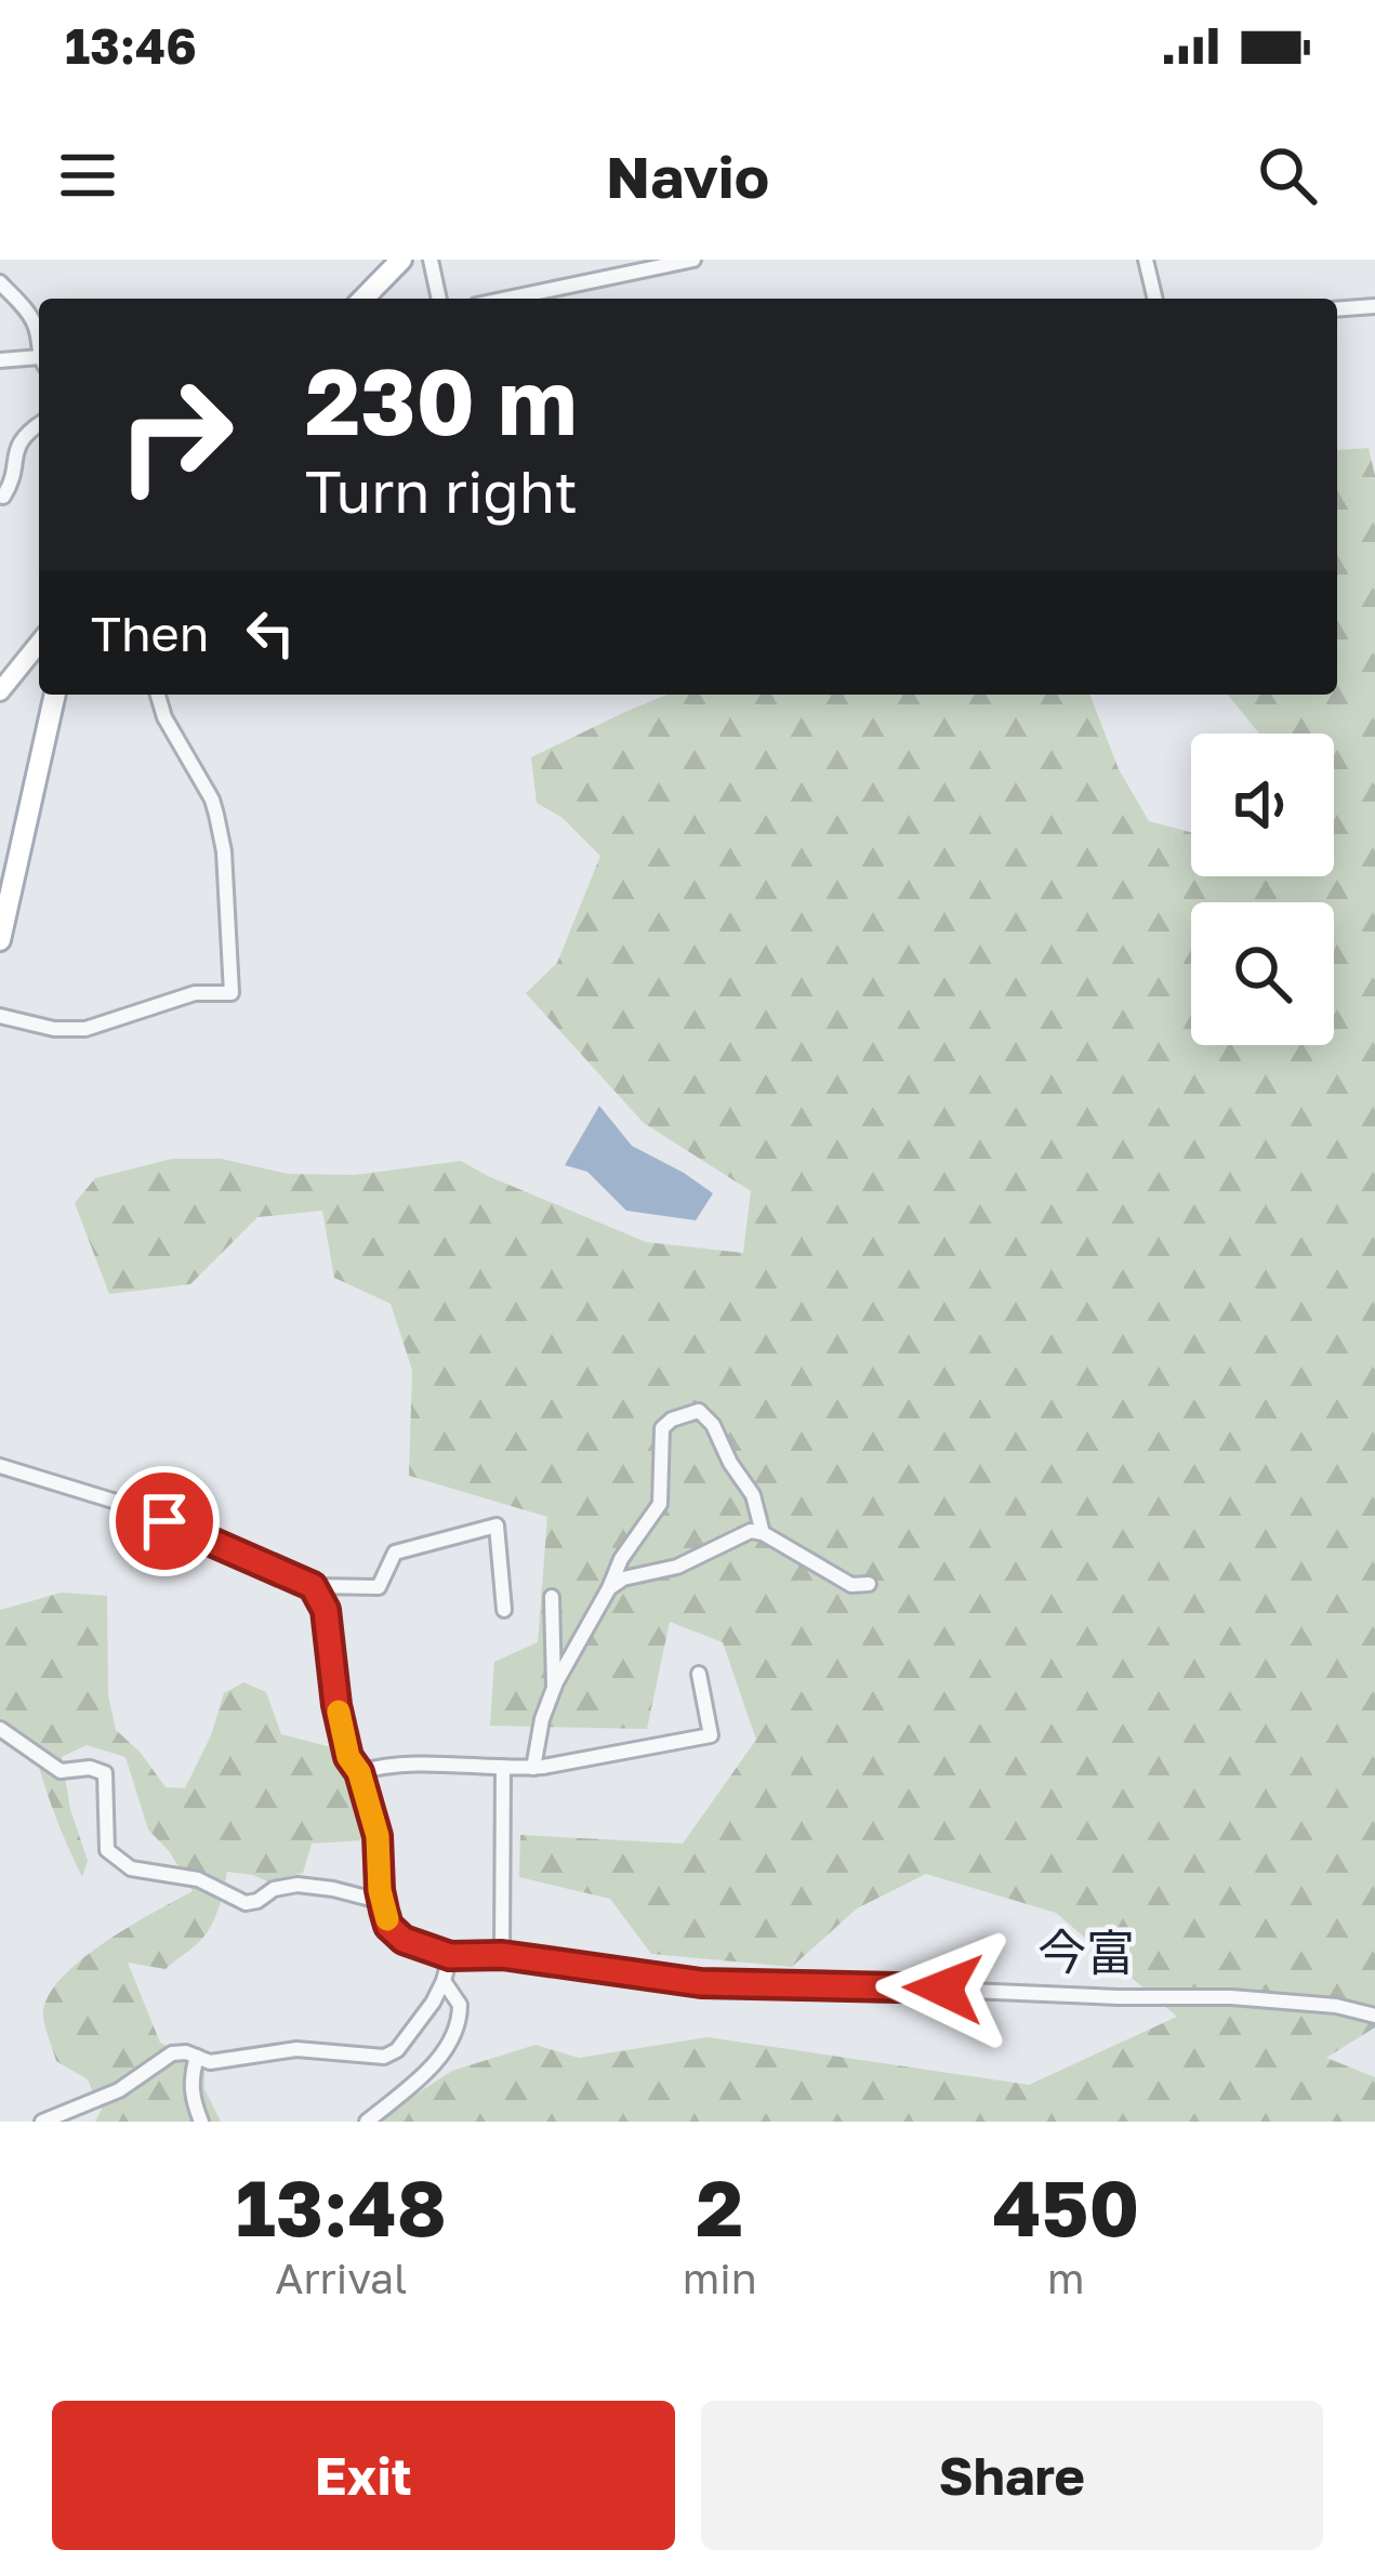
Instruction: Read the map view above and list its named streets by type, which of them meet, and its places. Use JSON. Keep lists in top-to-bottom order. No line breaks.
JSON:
{"districts":["今富"],"page":{"status":"13:46","header":"Navio","turn":["230 m","Turn right"],"then":"Then","eta":["13:48","Arrival","2","min","450","m"],"buttons":["Exit","Share"]}}
